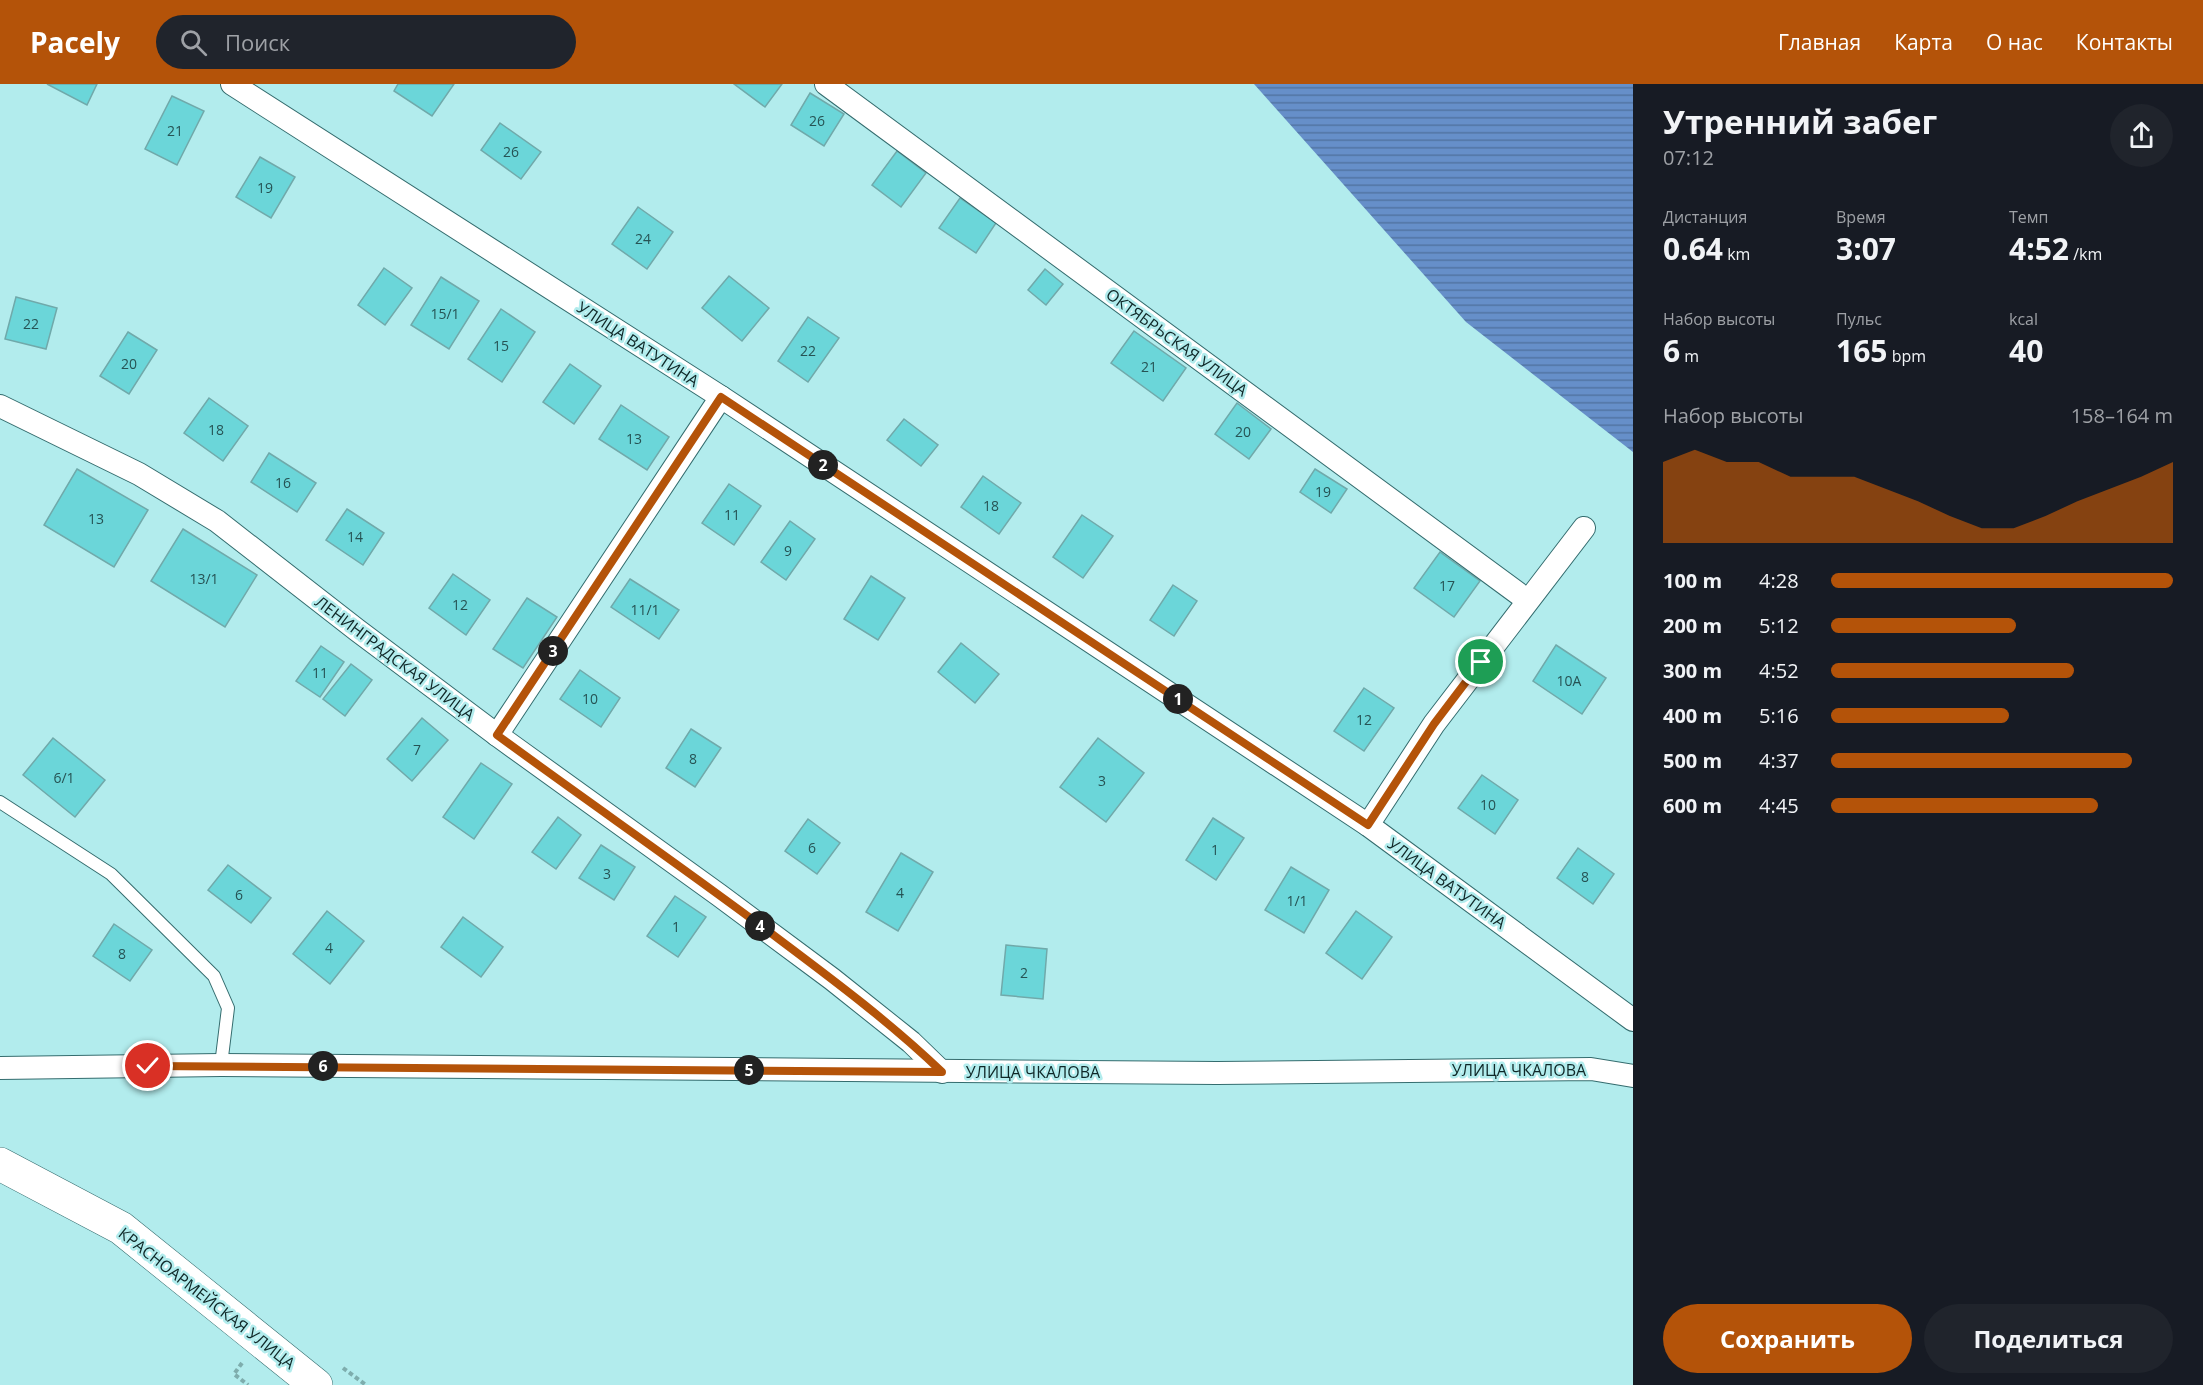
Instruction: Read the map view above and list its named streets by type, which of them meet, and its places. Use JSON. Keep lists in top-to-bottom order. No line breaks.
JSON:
{"streets":{"main road":["КРАСНОАРМЕЙСКАЯ УЛИЦА"],"street":["ОКТЯБРЬСКАЯ УЛИЦА","УЛИЦА ВАТУТИНА","ЛЕНИНГРАДСКАЯ УЛИЦА","УЛИЦА ЧКАЛОВА"]},"crossings":[["ЛЕНИНГРАДСКАЯ УЛИЦА","УЛИЦА ЧКАЛОВА"]],"house_numbers":["26","21","26","19","24","15/1","22","15","22","20","21","18","20","13","16","19","18","11","13","14","9","13/1","17","12","11/1","11","10А","10","12","7","8","6/1","3","10","6","1","3","8","4","6","1/1","1","4","8","2"],"page":{"header":"Pacely","search":"Поиск","nav":["Главная","Карта","О нас","Контакты"],"heading":["Утренний забег","07:12"],"stats":[["Дистанция","0.64 km"],["Время","3:07"],["Темп","4:52 /km"],["Набор высоты","6 m"],["Пульс","165 bpm"],["kcal","40"]],"chart":["Набор высоты","158–164 m"],"pins":["2","3","1","4","6","5"],"list":[{"name":"100 m","note":"4:28"},{"name":"200 m","note":"5:12"},{"name":"300 m","note":"4:52"},{"name":"400 m","note":"5:16"},{"name":"500 m","note":"4:37"},{"name":"600 m","note":"4:45"}],"buttons":["Сохранить","Поделиться"]}}
